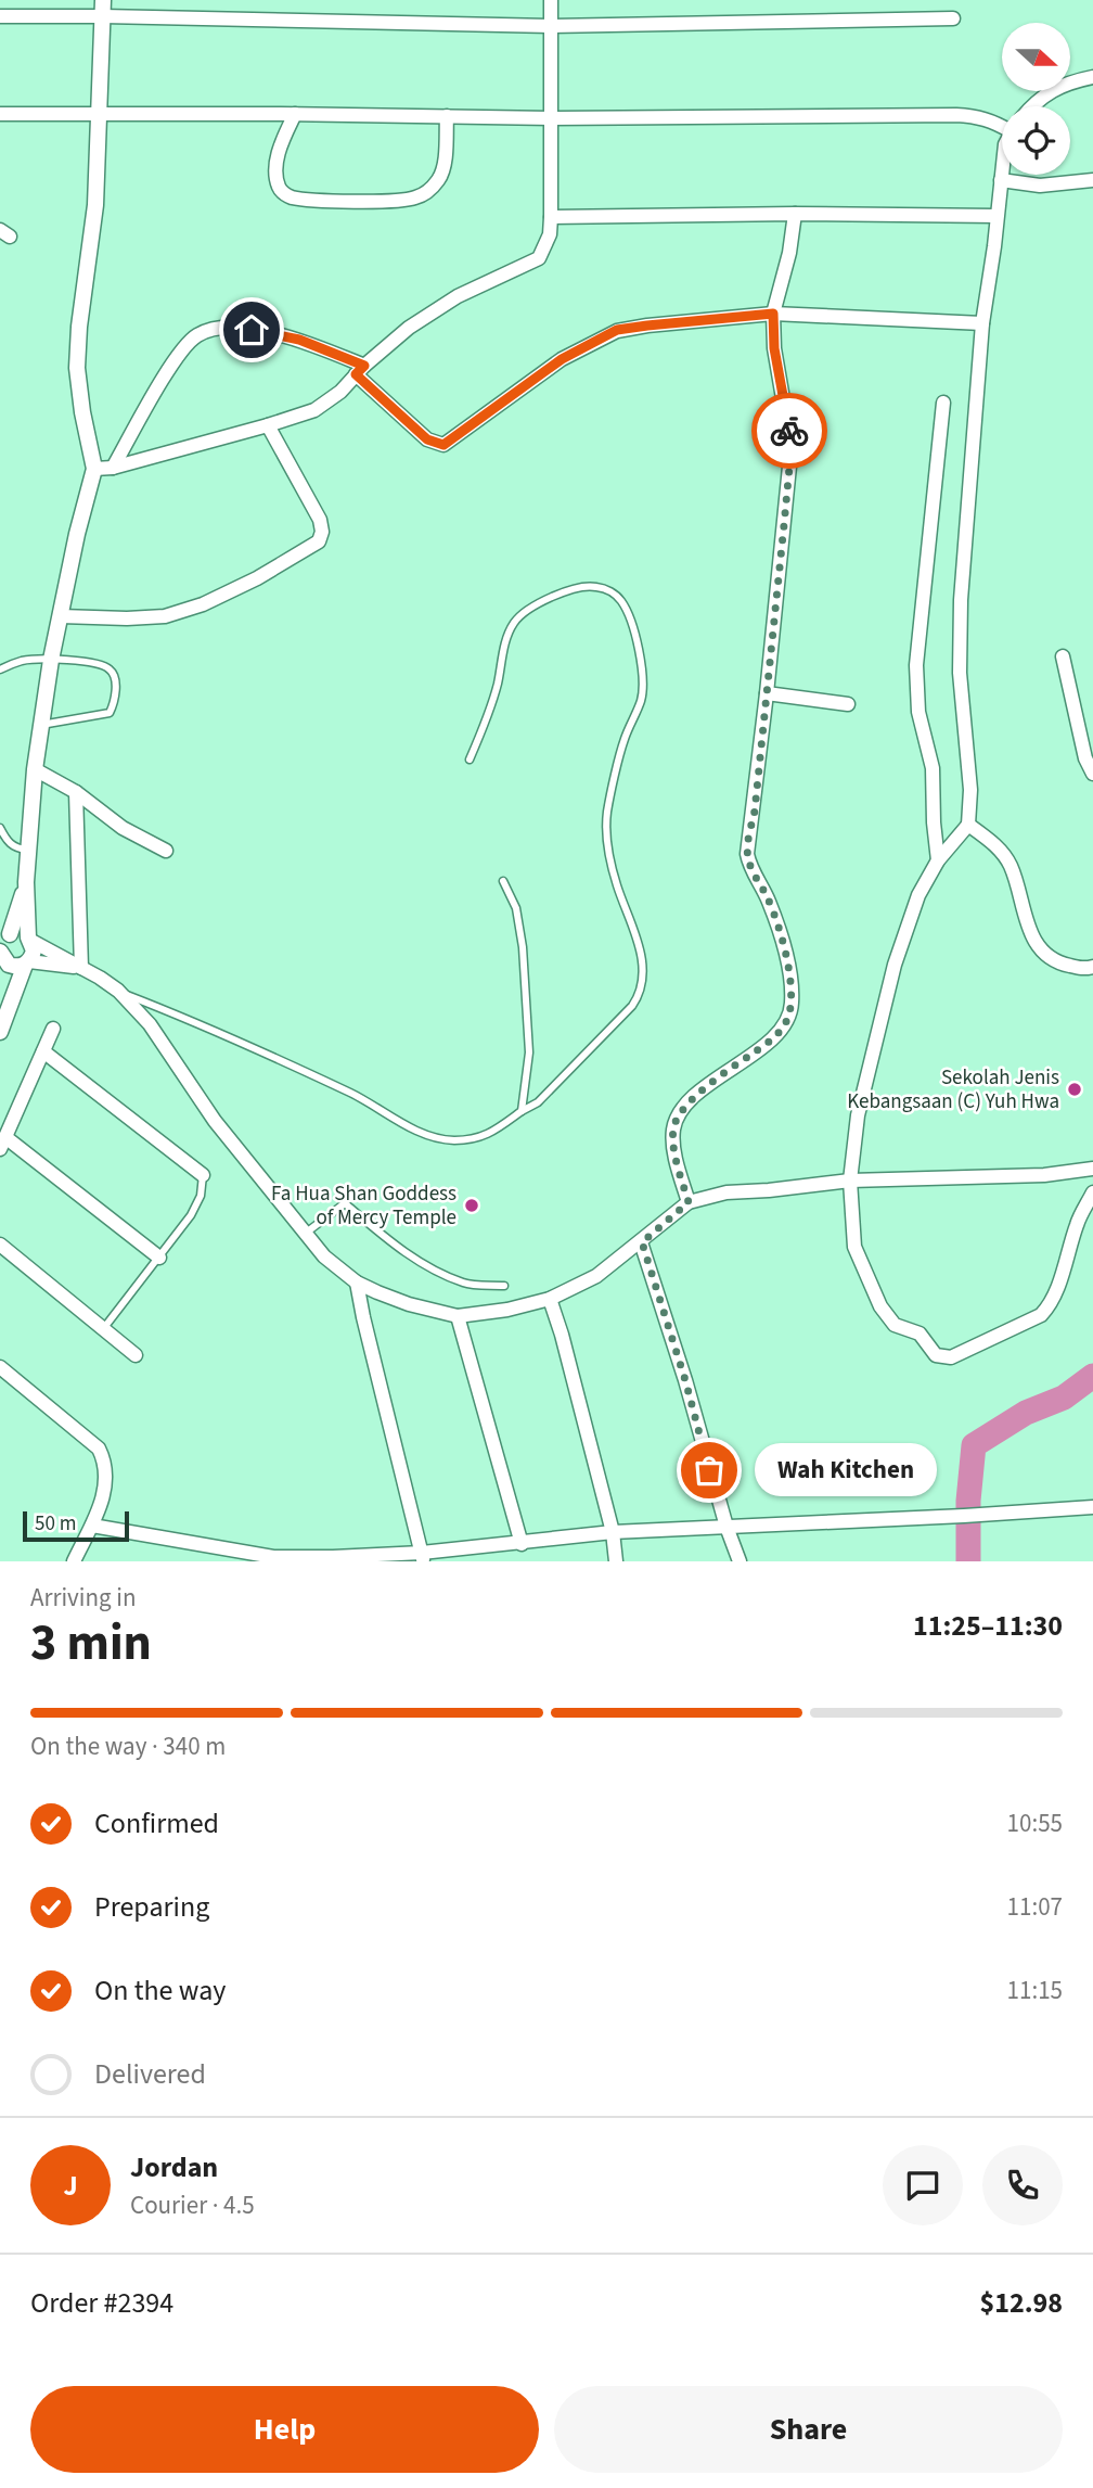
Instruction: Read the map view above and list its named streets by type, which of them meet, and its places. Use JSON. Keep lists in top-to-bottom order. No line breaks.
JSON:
{"places":["Sekolah Jenis Kebangsaan (C) Yuh Hwa","Fa Hua Shan Goddess of Mercy Temple","Wah Kitchen"],"scale_bar":"50 m","north":"right","page":{"bubble":"Wah Kitchen","scale":"50 m","heading":["3 min","Arriving in","11:25–11:30"],"panel":["Jordan","Courier · 4.5","Order #2394","$12.98"],"bar":"On the way · 340 m","list":[["Confirmed","10:55"],["Preparing","11:07"],["On the way","11:15"],"Delivered"],"round":"J","buttons":["Help","Share"]}}
